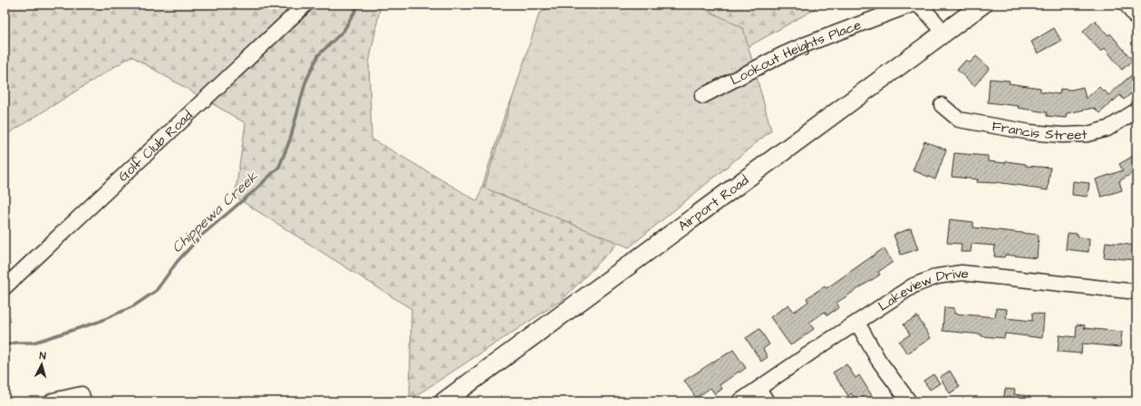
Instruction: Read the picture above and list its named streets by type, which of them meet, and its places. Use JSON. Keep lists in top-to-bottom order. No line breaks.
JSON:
{"streets":{"main road":["Airport Road"],"street":["Lookout Heights Place","Francis Street","Golf Club Road","Lakeview Drive"]},"water":["Chippewa Creek"],"north":"top"}
